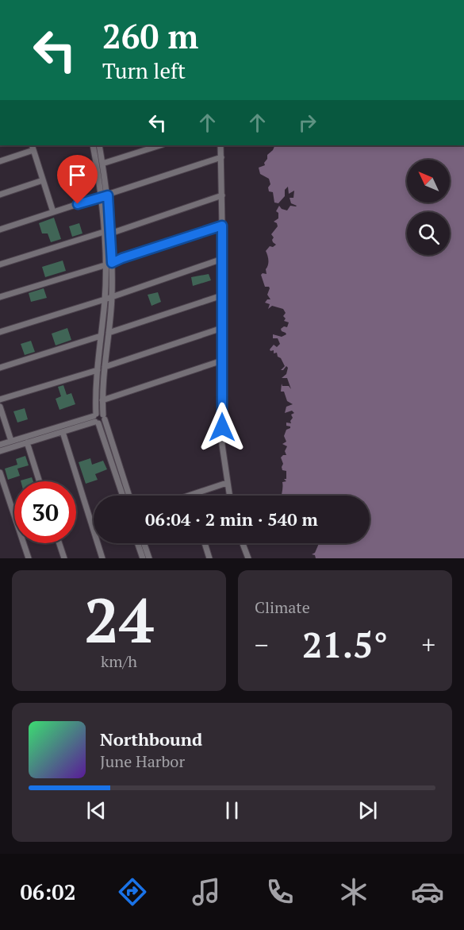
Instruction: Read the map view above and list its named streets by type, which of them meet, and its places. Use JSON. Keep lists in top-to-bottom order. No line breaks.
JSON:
{"north":"top left","page":{"turn":["260 m","Turn left"],"limit":"30","trip":"06:04 · 2 min · 540 m","tile":[["24","km/h"],"Climate"],"heat":["−","21.5°","+"],"song":["Northbound","June Harbor"],"tabs":"06:02"}}
